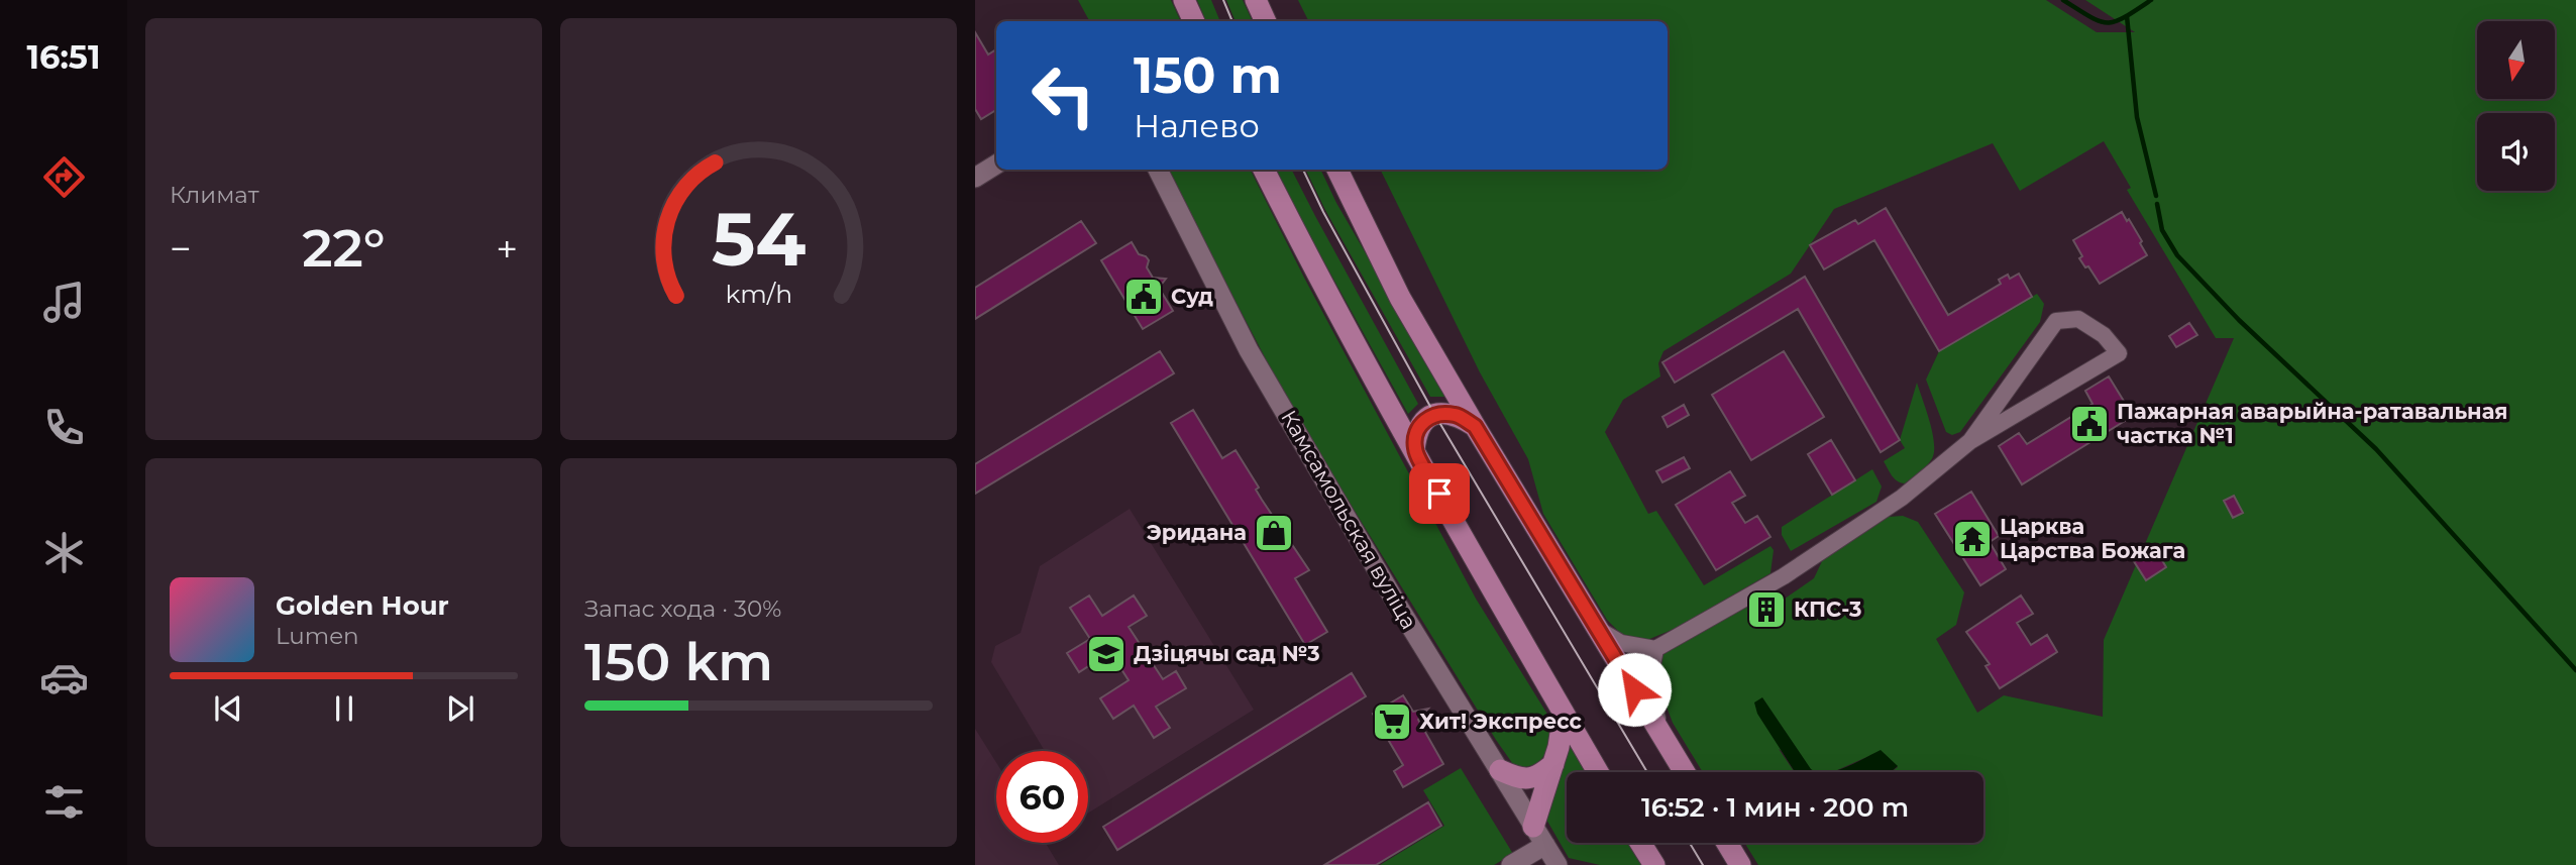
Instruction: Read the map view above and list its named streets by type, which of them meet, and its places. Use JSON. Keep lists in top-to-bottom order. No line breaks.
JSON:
{"streets":{"street":["Камсамольская вуліца"]},"places":{"public building":["Суд","Пажарная аварыйна-ратавальная частка №1"],"shop":["Эридана"],"temple":["Царква Царства Божага"],"building":["КПС-3"],"school or university":["Дзіцячы сад №3"],"supermarket":["Хит! Экспресс"]},"north":"bottom","page":{"tabs":"16:51","tile":["Климат",["Запас хода · 30%","150 km"]],"turn":["150 m","Налево"],"heat":["−","22°","+"],"song":["Golden Hour","Lumen"],"limit":"60","trip":"16:52 · 1 мин · 200 m","gauge":["54","km/h"]}}
